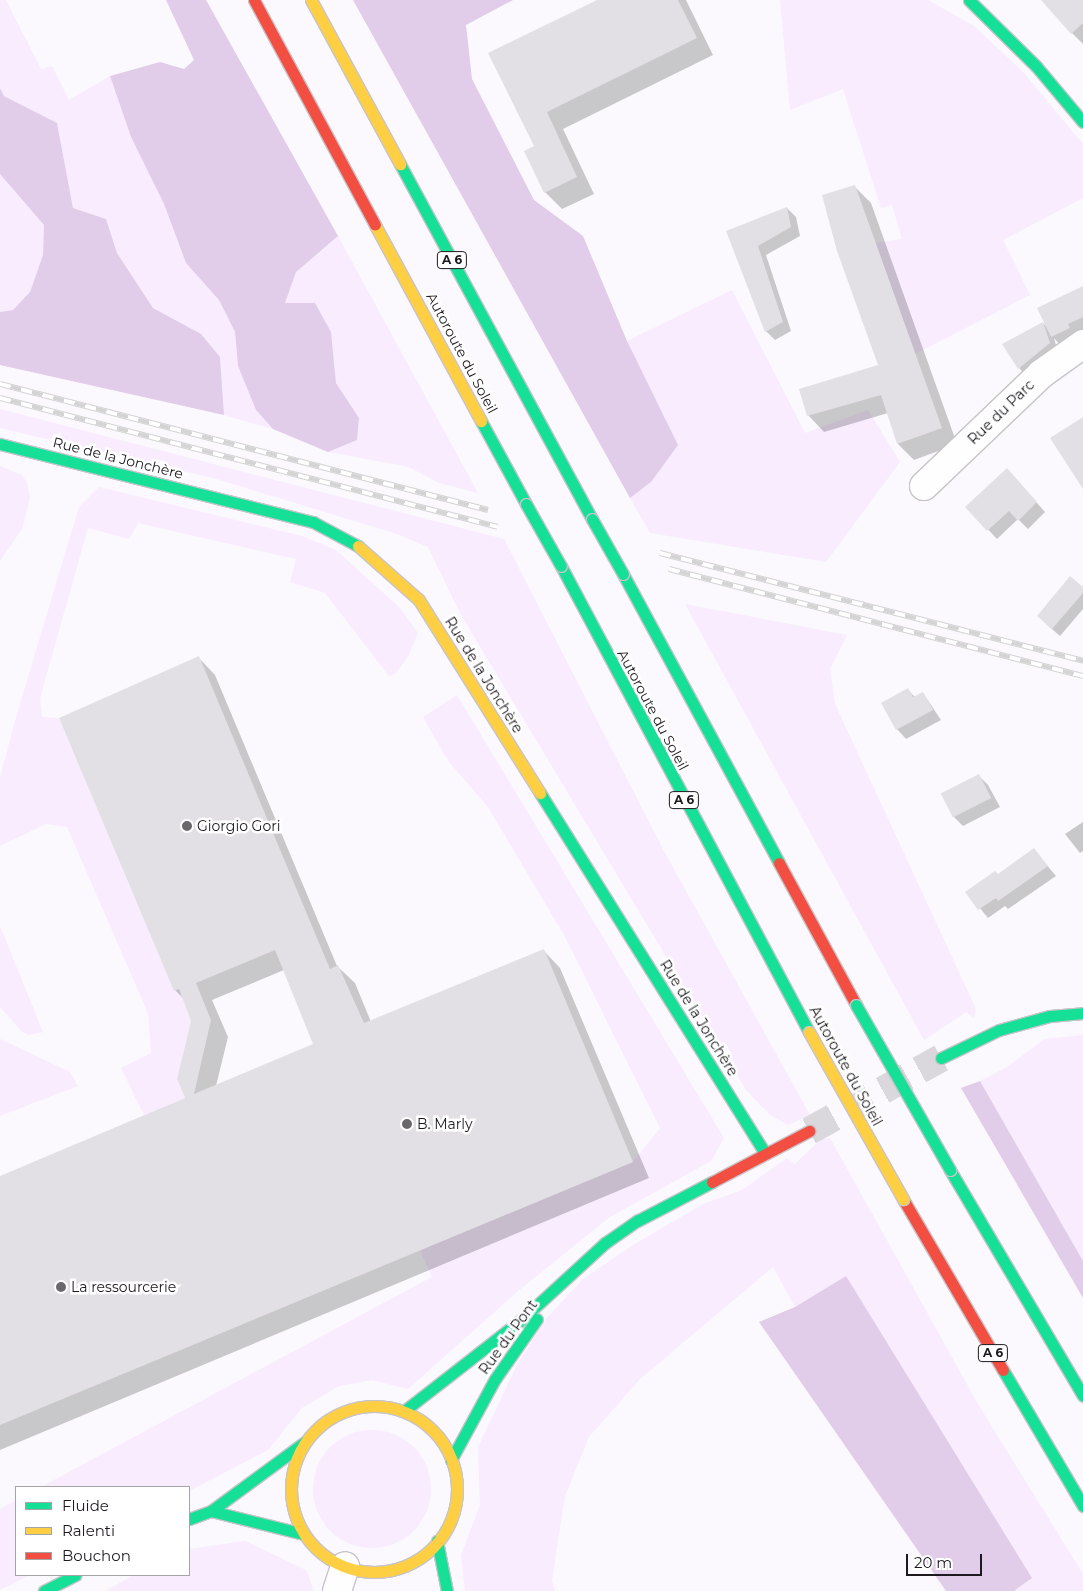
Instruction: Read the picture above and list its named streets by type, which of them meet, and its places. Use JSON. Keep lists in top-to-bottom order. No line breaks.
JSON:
{"streets":{"main road":["A 6","Autoroute du Soleil","Rue de la Jonchère","Rue du Pont"],"street":["Rue du Parc"]},"crossings":[["Rue de la Jonchère","Rue du Pont"]],"places":["Giorgio Gori","B. Marly","La ressourcerie"],"legend":["Fluide","Ralenti","Bouchon"],"scale_bar":"20 m"}
